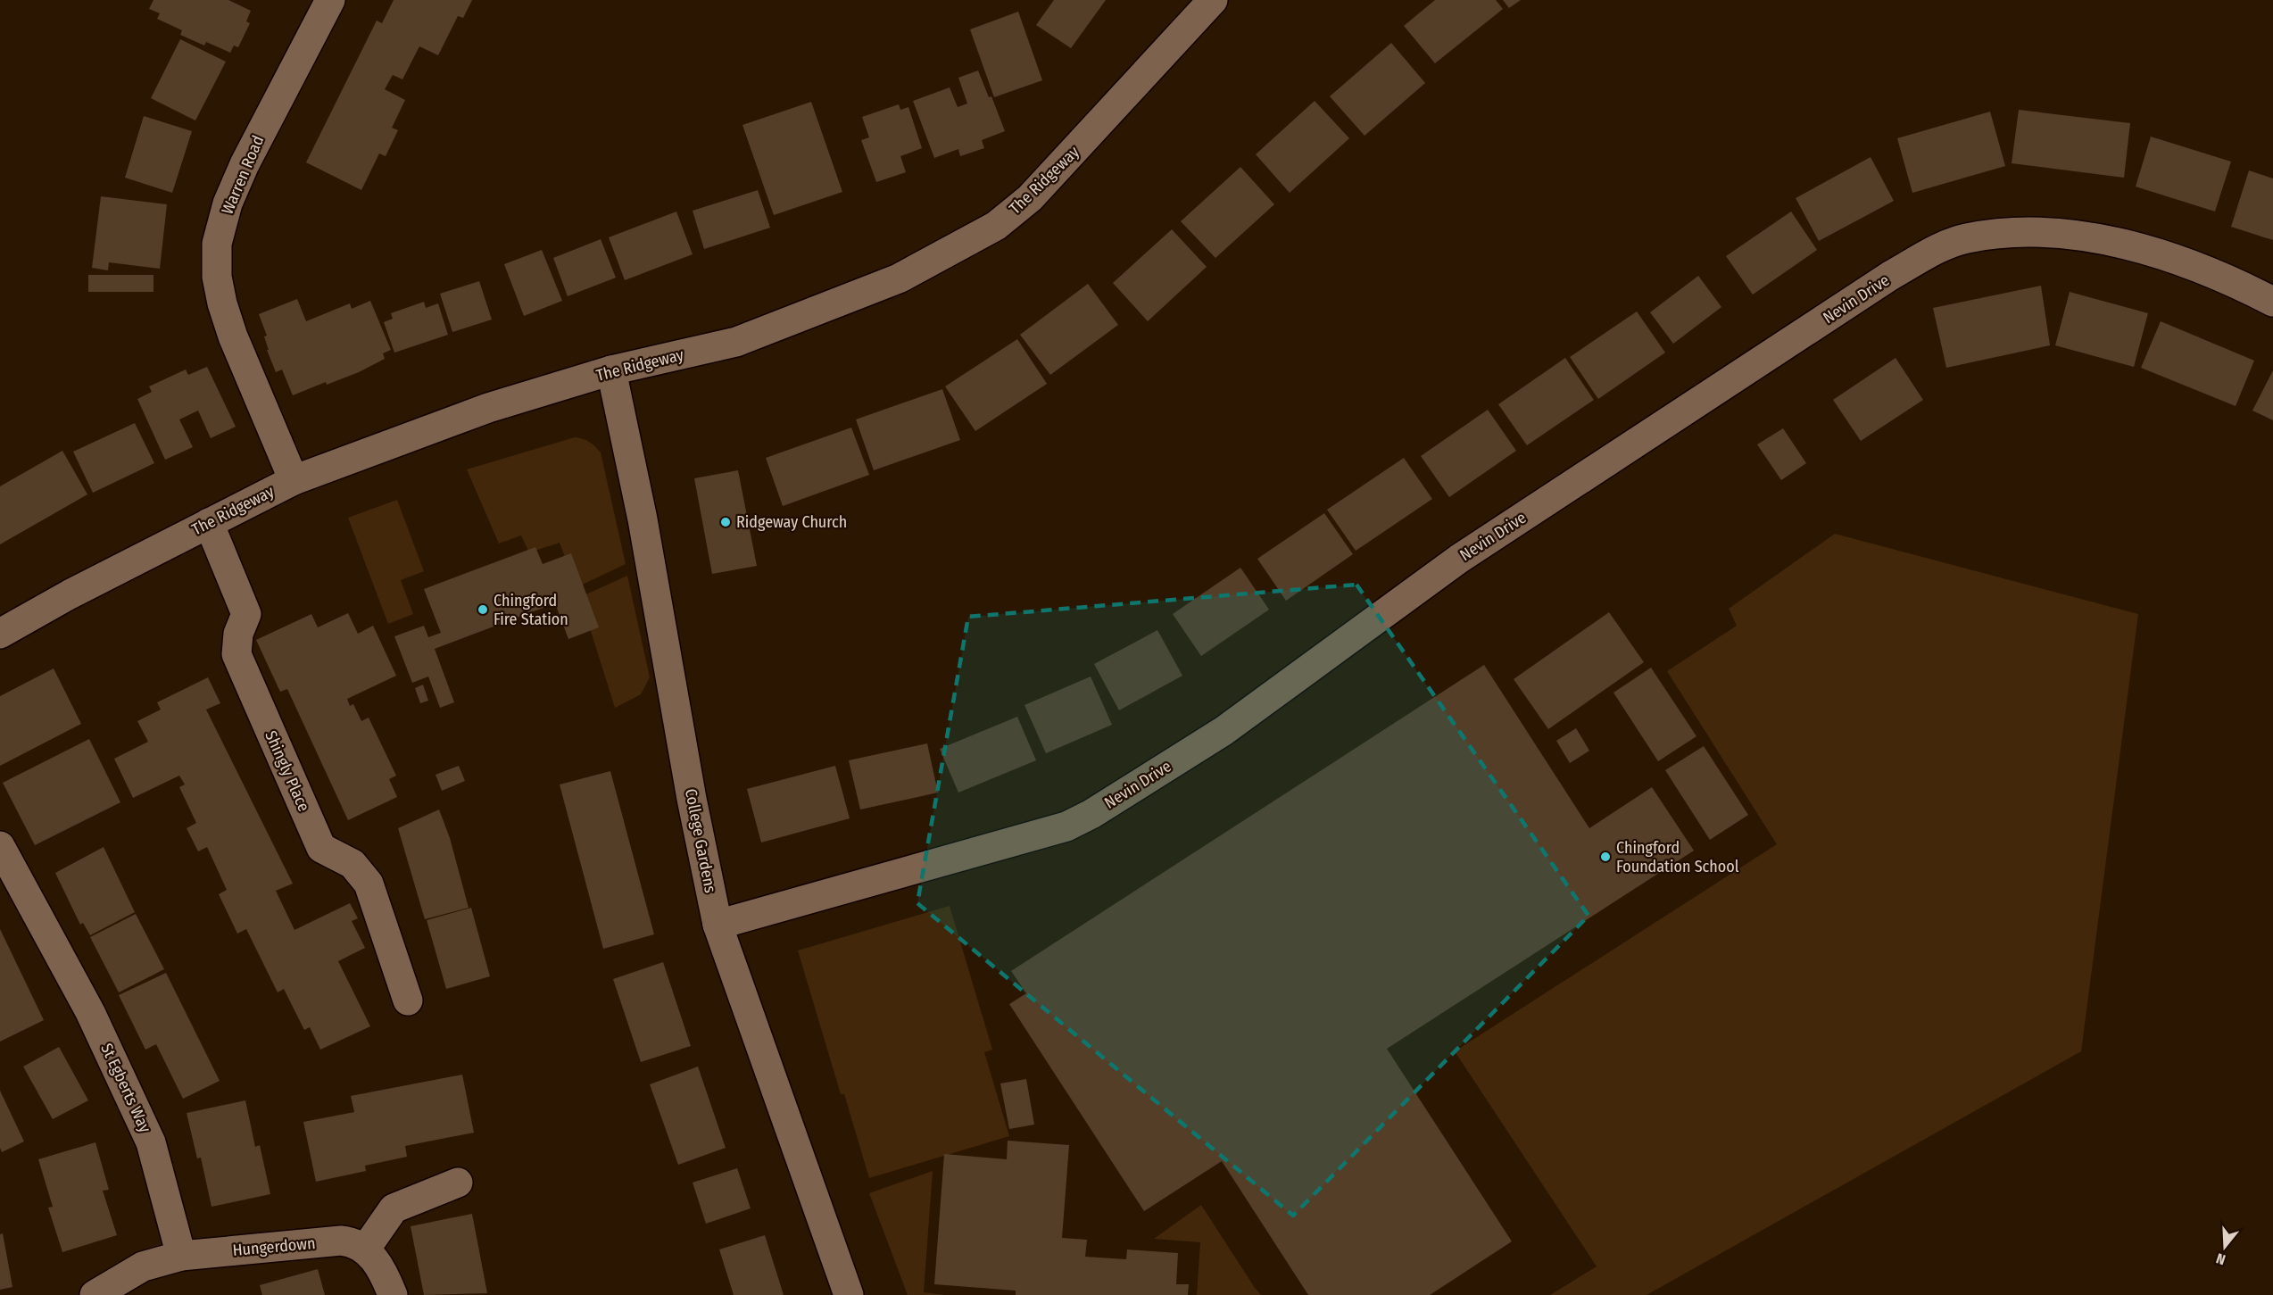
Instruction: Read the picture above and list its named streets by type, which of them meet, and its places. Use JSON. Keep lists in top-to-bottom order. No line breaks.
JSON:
{"streets":{"street":["Warren Road","The Ridgeway","Nevin Drive","Shingly Place","College Gardens","St Egberts Way","Hungerdown"]},"crossings":[["Warren Road","The Ridgeway"],["The Ridgeway","Shingly Place"],["The Ridgeway","College Gardens"],["Nevin Drive","College Gardens"],["St Egberts Way","Hungerdown"]],"places":["Ridgeway Church","Chingford Fire Station","Chingford Foundation School"],"north":"bottom"}
